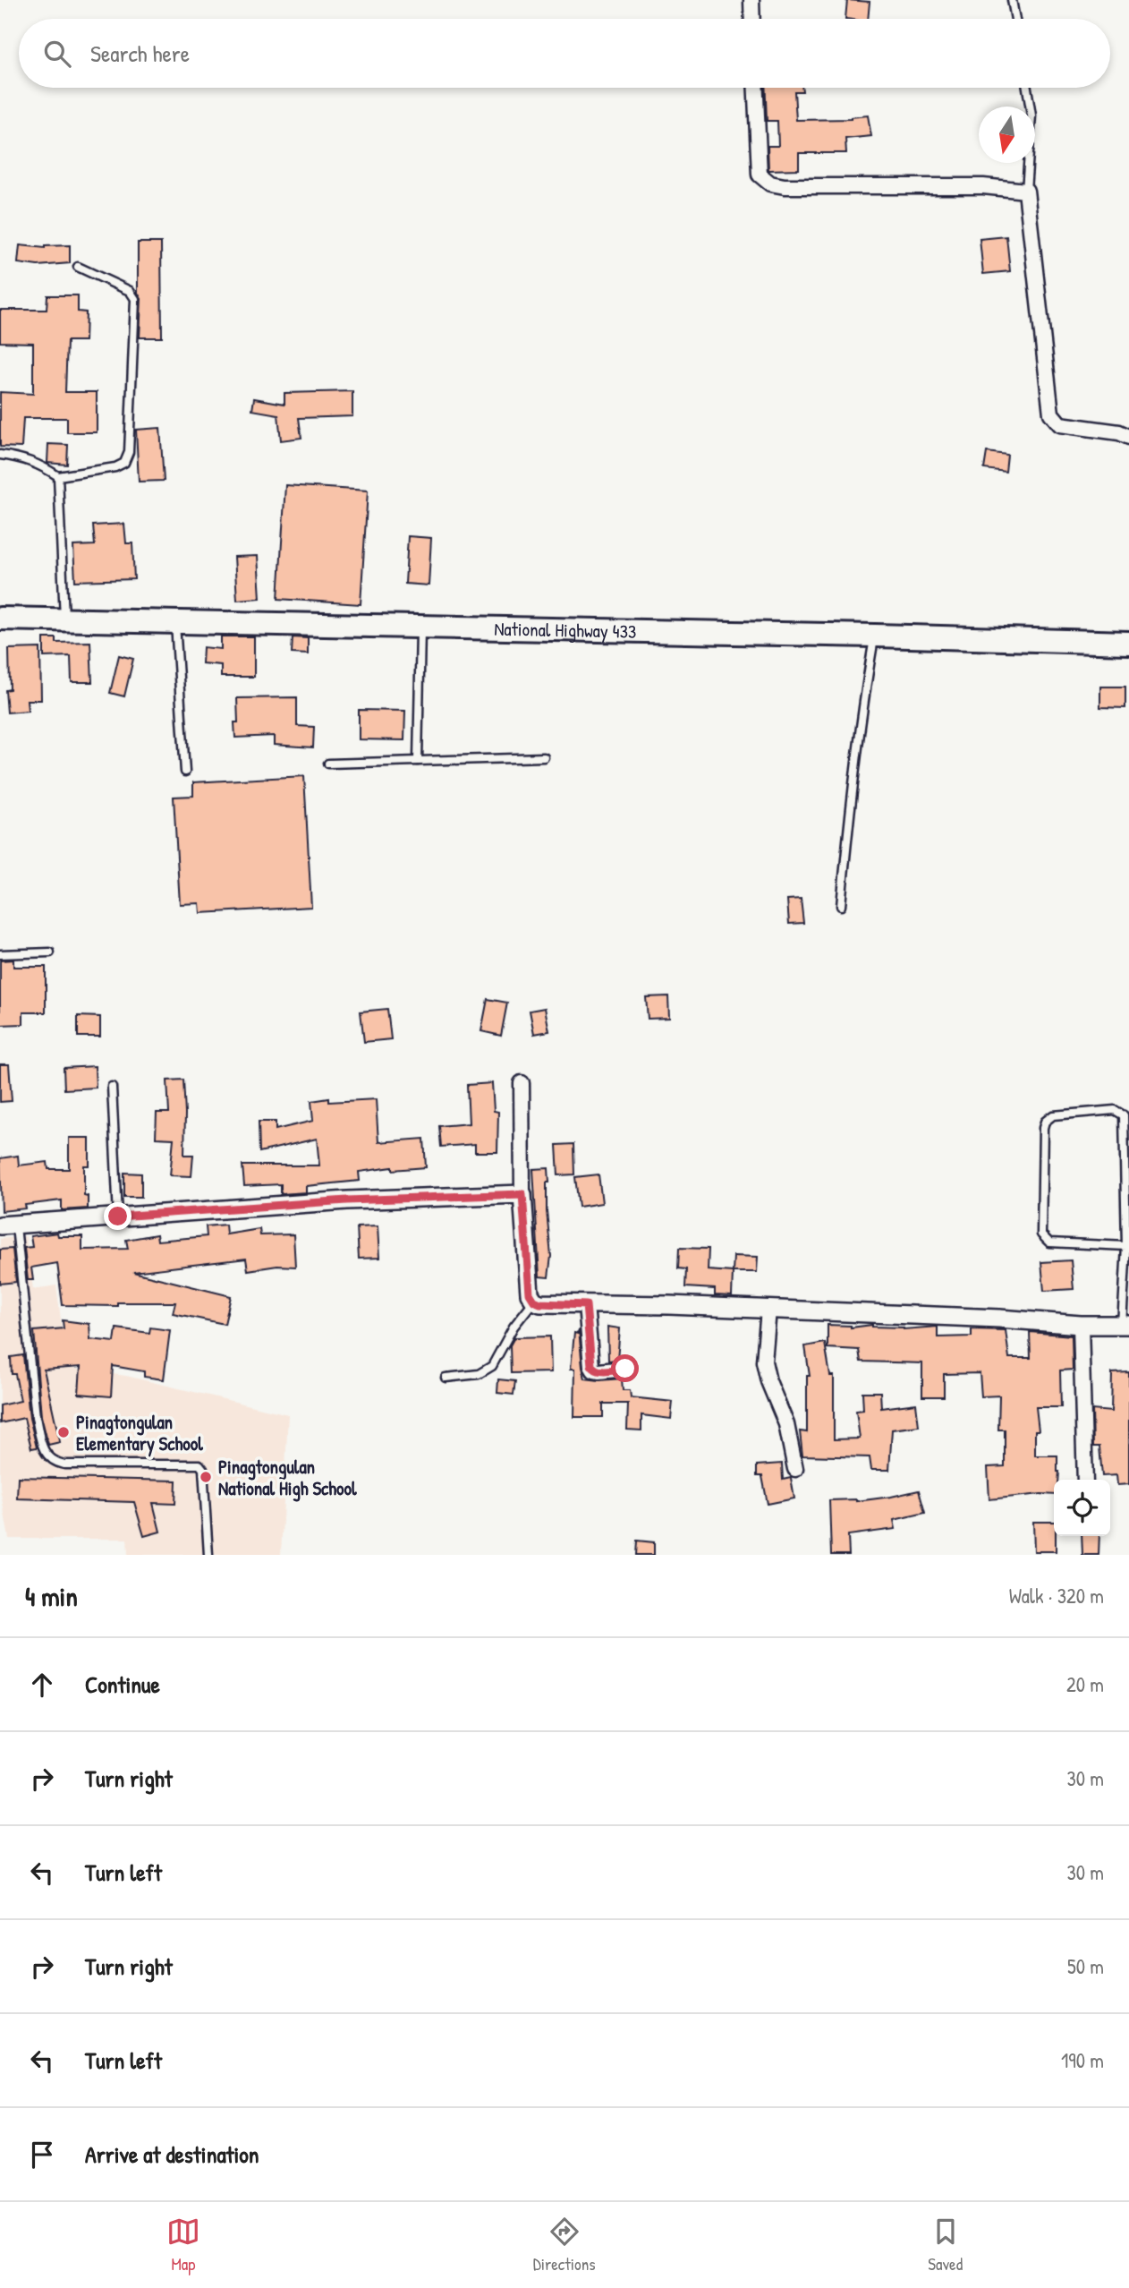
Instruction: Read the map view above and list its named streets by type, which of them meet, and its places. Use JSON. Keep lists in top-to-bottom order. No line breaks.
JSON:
{"streets":{"main road":["National Highway 433"]},"places":["Pinagtongulan Elementary School","Pinagtongulan National High School"],"north":"bottom","page":{"search":"Search here","heading":["4 min","Walk · 320 m"],"list":[["Continue","20 m"],["Turn right","30 m"],["Turn left","30 m"],["Turn right","50 m"],["Turn left","190 m"],"Arrive at destination"],"nav":["Map","Directions","Saved"]}}
